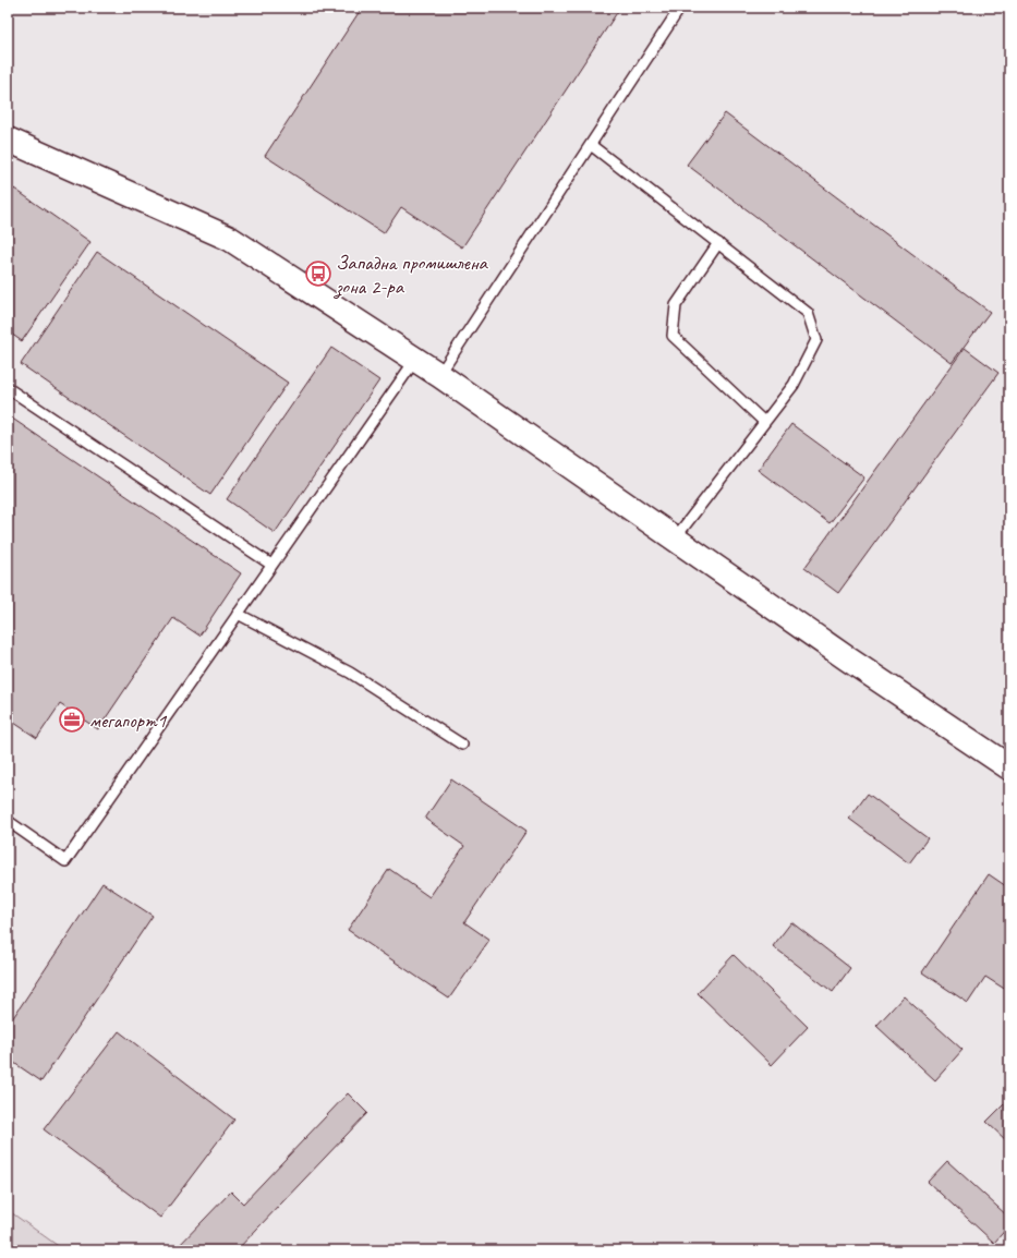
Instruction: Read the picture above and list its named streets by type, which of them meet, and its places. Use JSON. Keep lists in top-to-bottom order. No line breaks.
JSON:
{"places":{"bus stop":["Западна промишлена зона 2-ра"],"office":["мегапорт1"]}}
